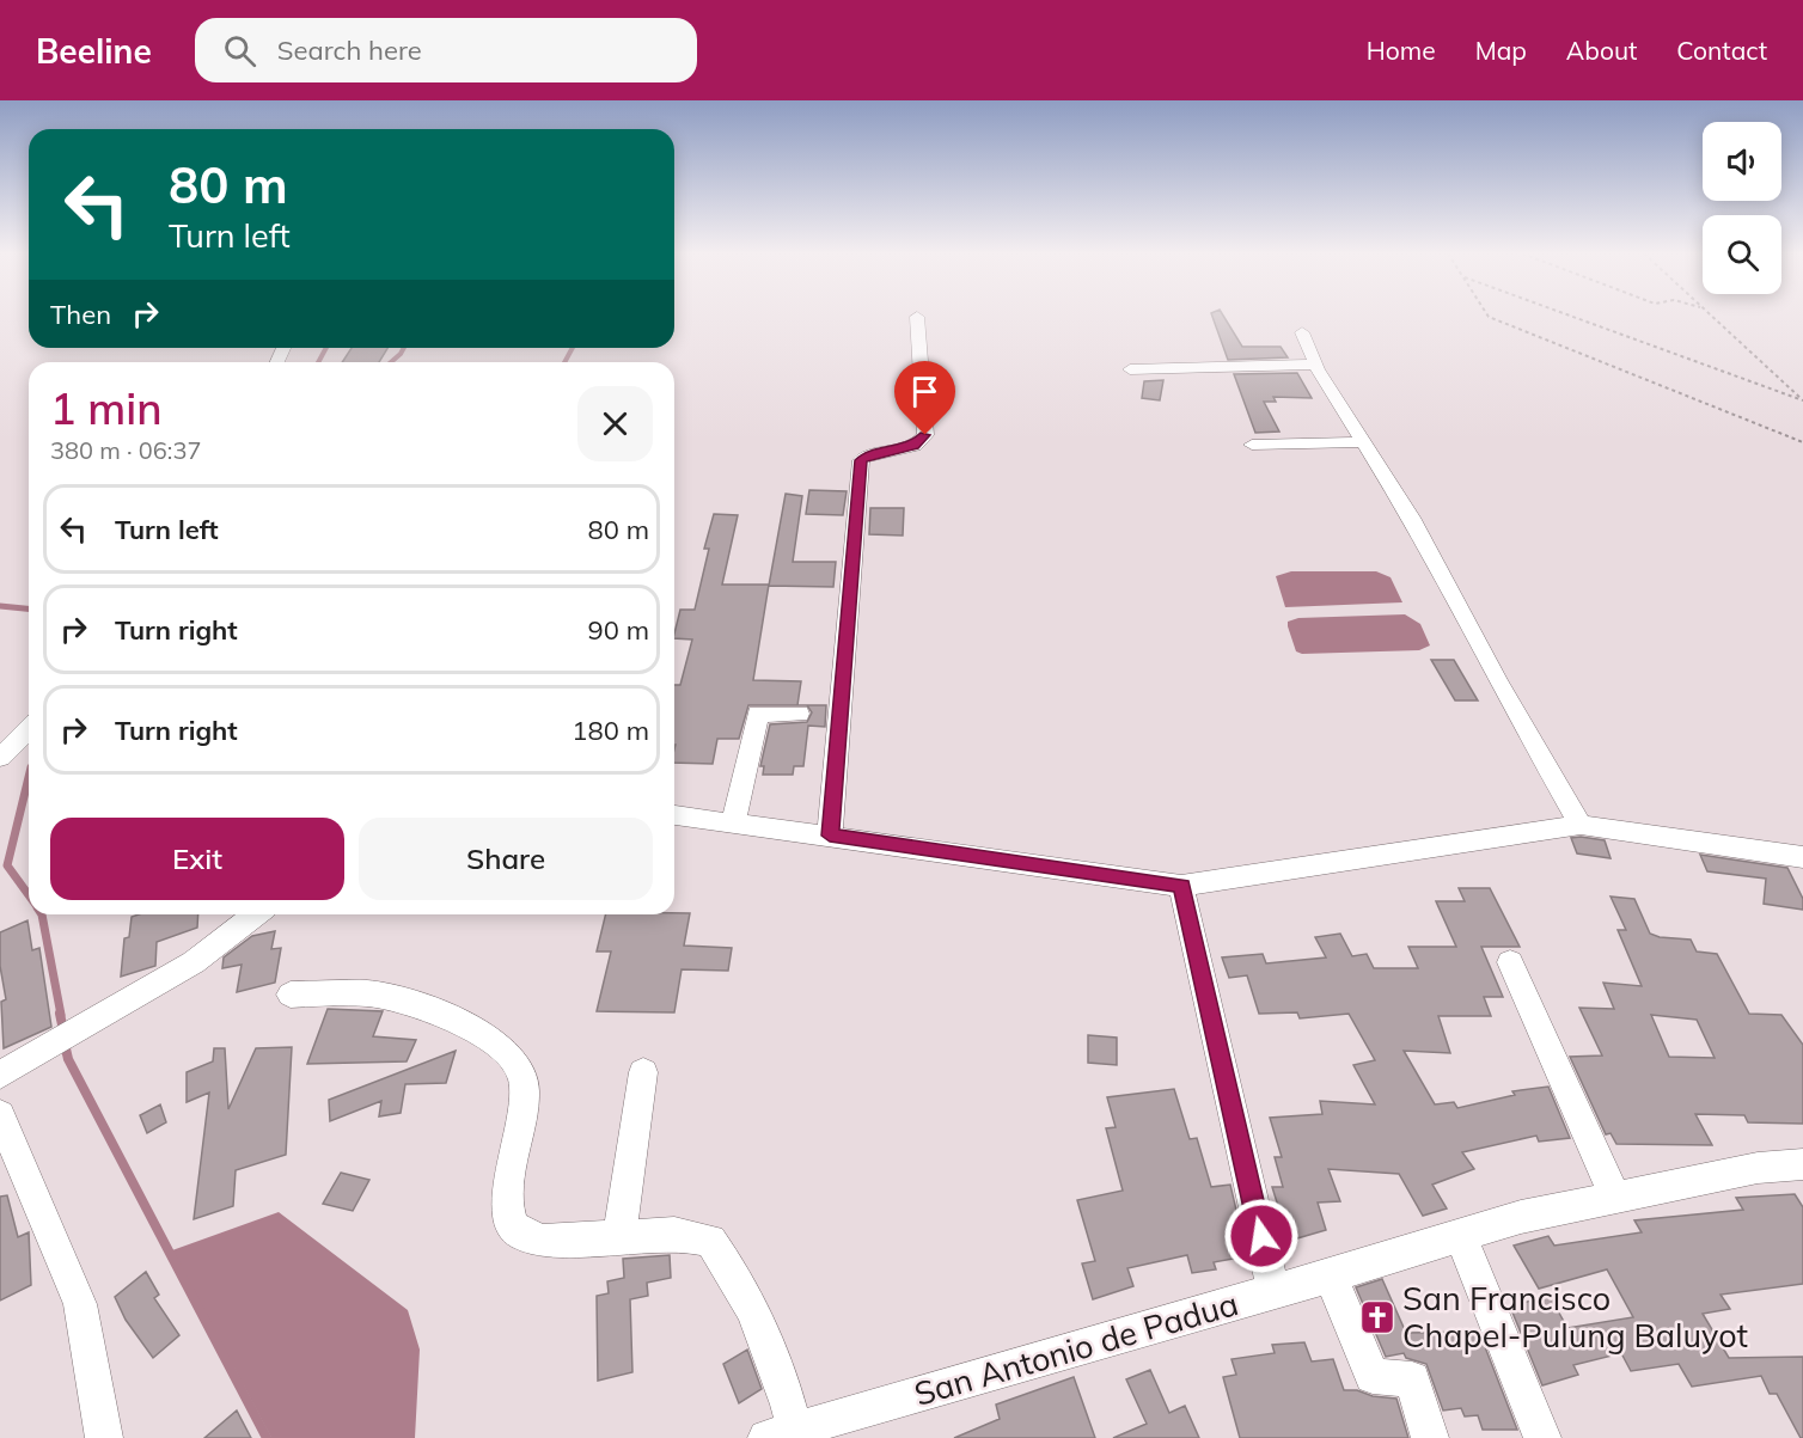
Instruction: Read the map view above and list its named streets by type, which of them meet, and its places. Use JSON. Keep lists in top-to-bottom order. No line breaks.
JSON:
{"streets":{"street":["San Antonio de Padua"]},"places":{"church":["San Francisco Chapel-Pulung Baluyot"]},"page":{"header":"Beeline","search":"Search here","nav":["Home","Map","About","Contact"],"turn":["80 m","Turn left"],"then":"Then","heading":["1 min","380 m · 06:37"],"list":[{"name":"Turn left","value":"80 m"},{"name":"Turn right","value":"90 m"},{"name":"Turn right","value":"180 m"}],"buttons":["Exit","Share"]}}
